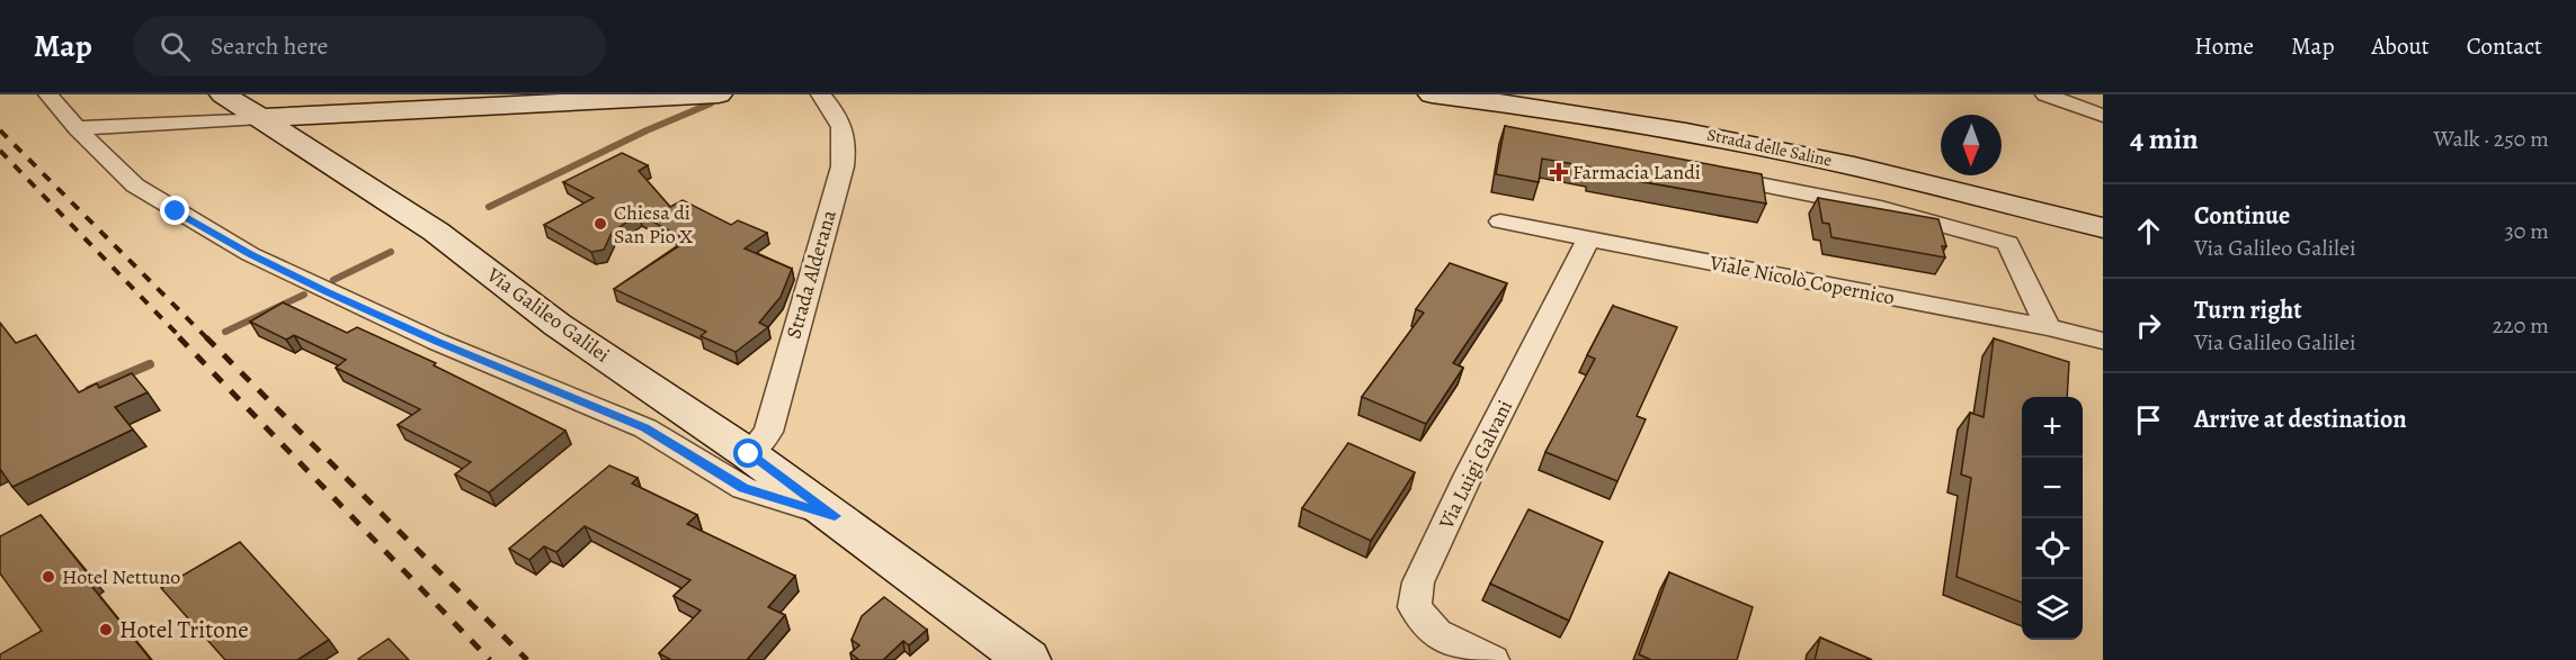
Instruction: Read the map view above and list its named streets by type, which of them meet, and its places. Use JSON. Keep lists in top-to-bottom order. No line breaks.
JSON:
{"streets":{"street":["Strada delle Saline","Strada Alderana","Viale Nicolò Copernico","Via Galileo Galilei","Via Luigi Galvani"]},"crossings":[["Strada Alderana","Via Galileo Galilei"],["Viale Nicolò Copernico","Via Luigi Galvani"]],"places":{"health":["Farmacia Landi"],"other":["Chiesa di San Pio X","Hotel Nettuno","Hotel Tritone"]},"north":"bottom","page":{"header":"Map","search":"Search here","nav":["Home","Map","About","Contact"],"heading":["4 min","Walk · 250 m"],"list":[["Continue","Via Galileo Galilei","30 m"],["Turn right","Via Galileo Galilei","220 m"],"Arrive at destination"],"map_buttons":["+","−"]}}
